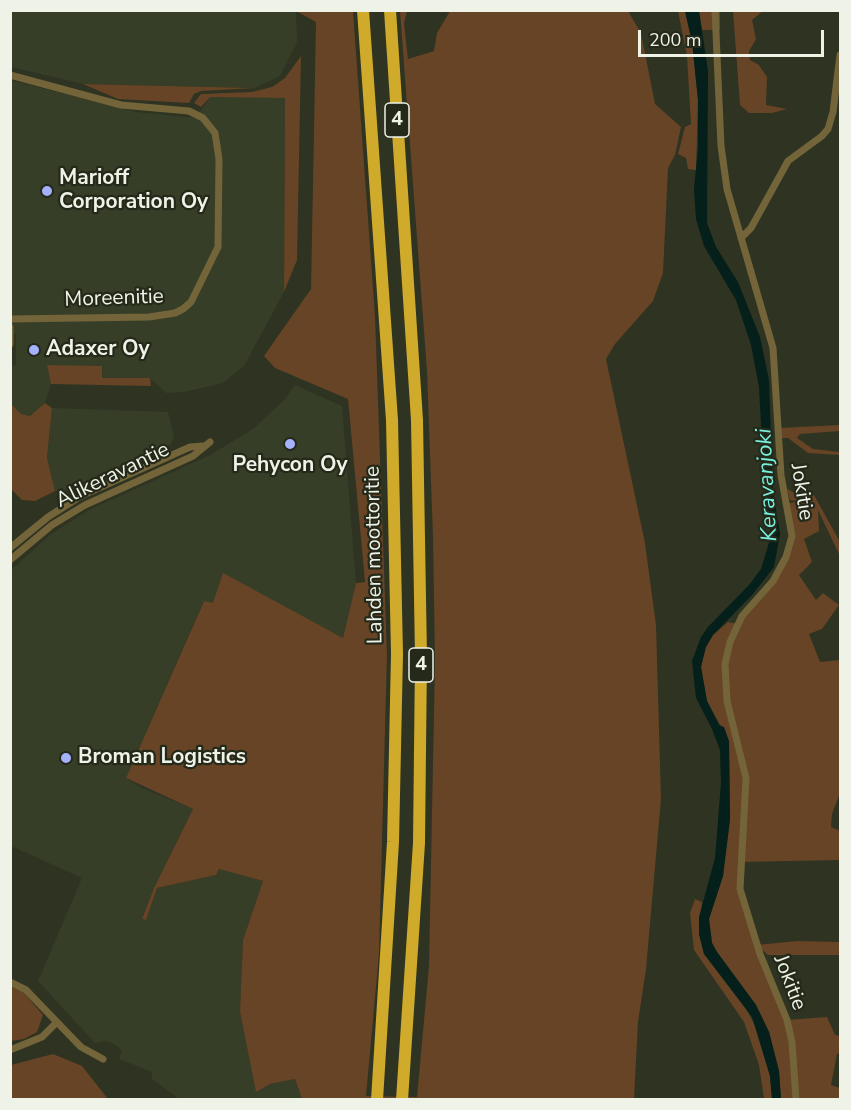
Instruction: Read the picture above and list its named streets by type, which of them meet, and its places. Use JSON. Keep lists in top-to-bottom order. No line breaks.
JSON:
{"streets":{"highway":["4","Lahden moottoritie"],"street":["Moreenitie","Alikeravantie","Jokitie"]},"water":["Keravanjoki"],"places":["Marioff Corporation Oy","Adaxer Oy","Pehycon Oy","Broman Logistics"],"scale_bar":"200 m"}
